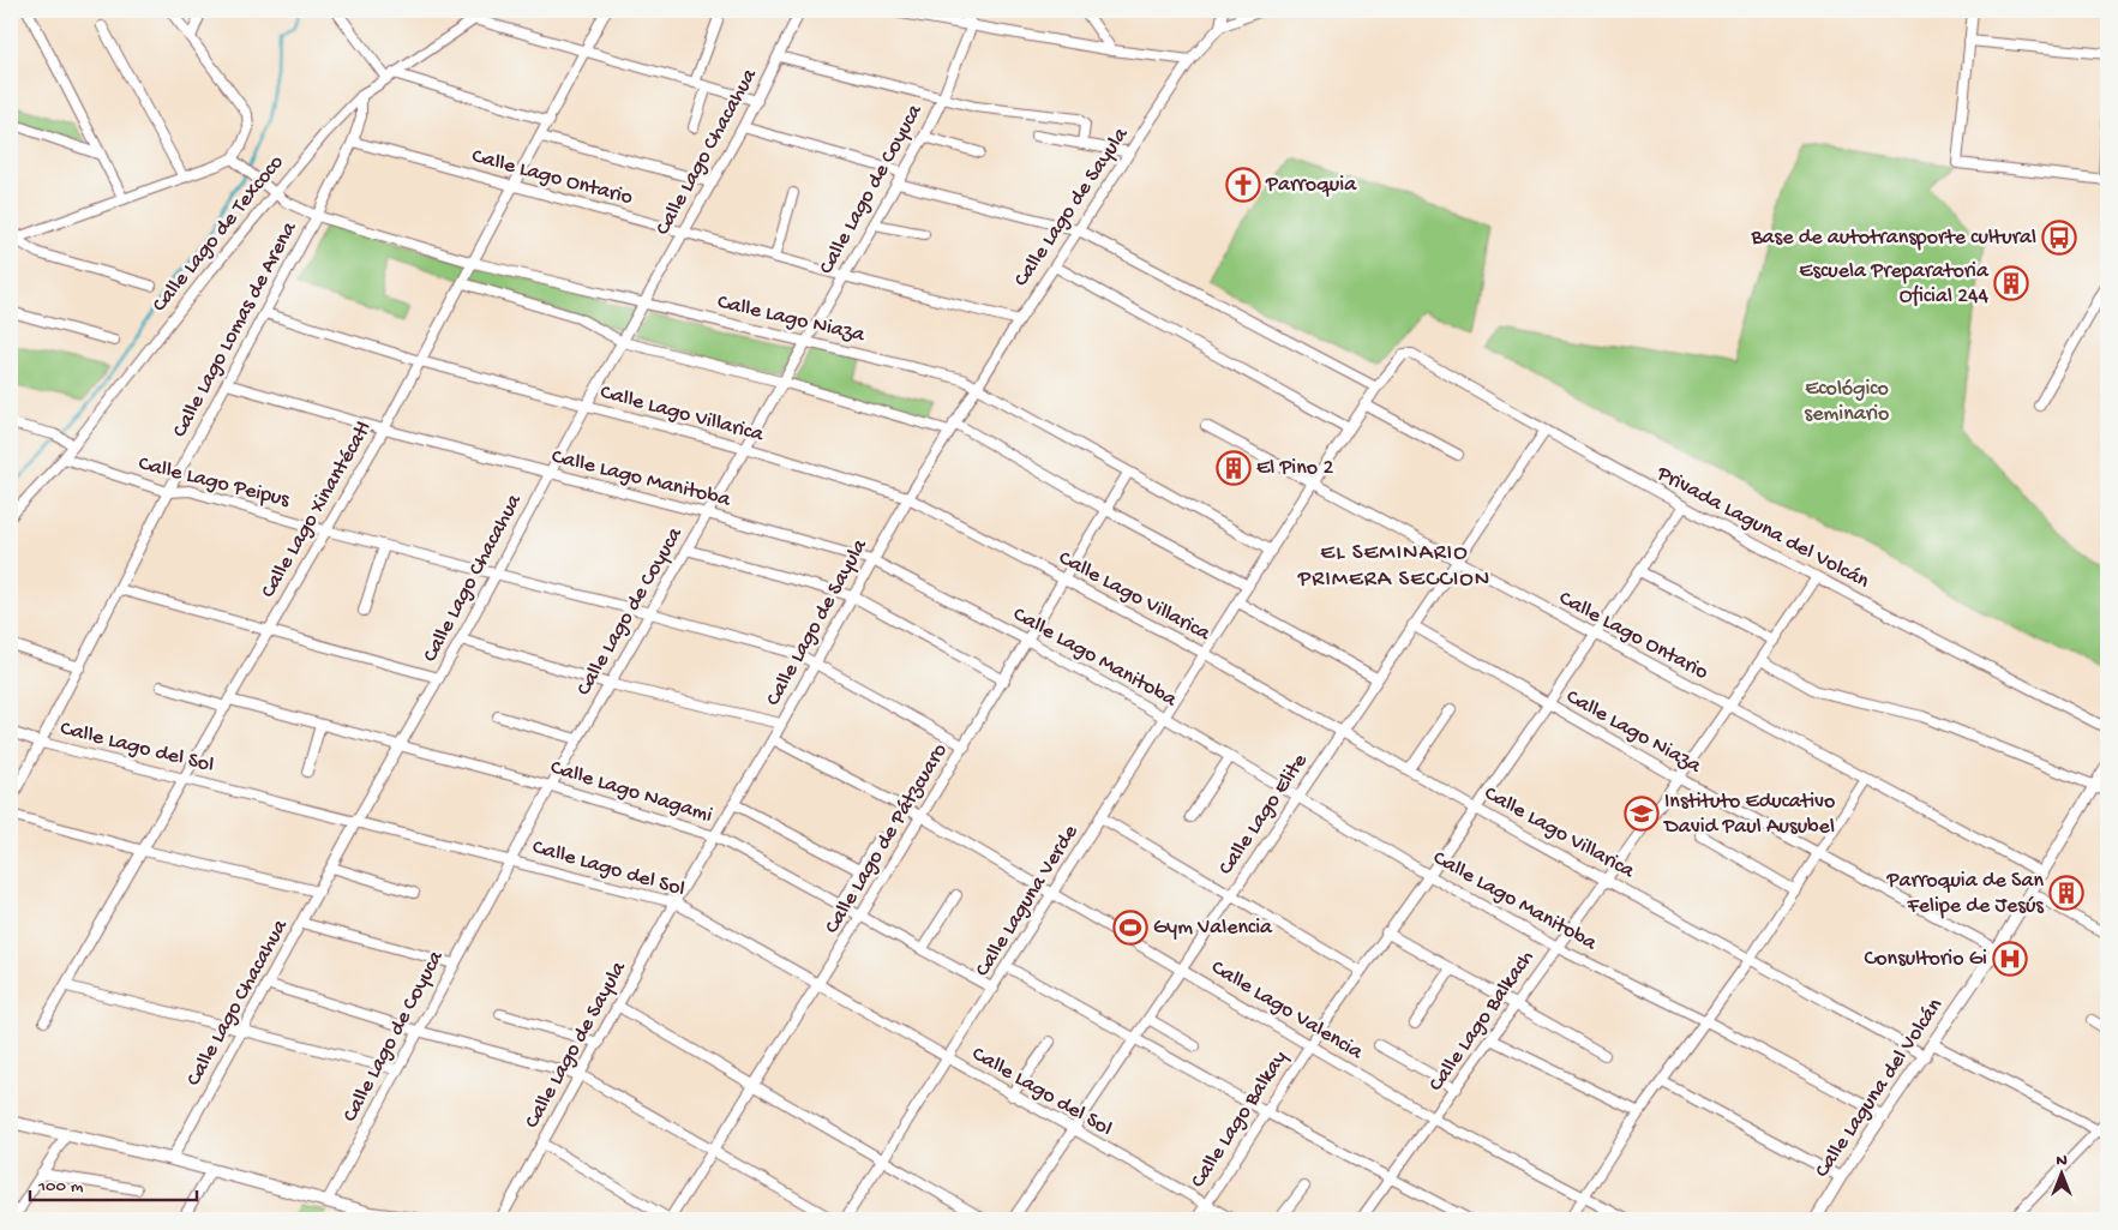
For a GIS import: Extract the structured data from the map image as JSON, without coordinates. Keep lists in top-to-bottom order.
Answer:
{
  "streets": {
    "street": [
      "Calle Lago Chacahua",
      "Calle Lago Ontario",
      "Calle Lago de Coyuca",
      "Calle Lago de Sayula",
      "Calle Lago de Texcoco",
      "Calle Lago Niaza",
      "Calle Lago Lomas de Arena",
      "Calle Lago Villarica",
      "Calle Lago Manitoba",
      "Calle Lago Peipus",
      "Calle Lago Xinantécatl",
      "Privada Laguna del Volcán",
      "Calle Lago del Sol",
      "Calle Lago Nagami",
      "Calle Lago Elite",
      "Calle Lago de Pátzcuaro",
      "Calle Laguna Verde",
      "Calle Lago Valencia",
      "Calle Lago Balkach",
      "Calle Laguna del Volcán",
      "Calle Lago Balkay"
    ]
  },
  "crossings": [
    ["Calle Lago Chacahua", "Calle Lago Ontario"],
    ["Calle Lago Chacahua", "Calle Lago Niaza"],
    ["Calle Lago Chacahua", "Calle Lago Villarica"],
    ["Calle Lago Chacahua", "Calle Lago Manitoba"],
    ["Calle Lago Chacahua", "Calle Lago Peipus"],
    ["Calle Lago Chacahua", "Calle Lago del Sol"],
    ["Calle Lago Chacahua", "Calle Lago Nagami"],
    ["Calle Lago Ontario", "Calle Lago de Coyuca"],
    ["Calle Lago Ontario", "Calle Lago de Sayula"],
    ["Calle Lago Ontario", "Calle Lago Lomas de Arena"],
    ["Calle Lago Ontario", "Calle Lago Xinantécatl"],
    ["Calle Lago Ontario", "Calle Lago Elite"],
    ["Calle Lago Ontario", "Calle Laguna Verde"],
    ["Calle Lago Ontario", "Calle Lago Balkach"],
    ["Calle Lago Ontario", "Calle Laguna del Volcán"],
    ["Calle Lago Ontario", "Calle Lago Balkay"],
    ["Calle Lago de Coyuca", "Calle Lago Niaza"],
    ["Calle Lago de Coyuca", "Calle Lago Villarica"],
    ["Calle Lago de Coyuca", "Calle Lago Manitoba"],
    ["Calle Lago de Coyuca", "Calle Lago Peipus"],
    ["Calle Lago de Coyuca", "Calle Lago del Sol"],
    ["Calle Lago de Coyuca", "Calle Lago Nagami"],
    ["Calle Lago de Sayula", "Calle Lago Niaza"],
    ["Calle Lago de Sayula", "Calle Lago Villarica"],
    ["Calle Lago de Sayula", "Calle Lago Manitoba"],
    ["Calle Lago de Sayula", "Calle Lago Peipus"],
    ["Calle Lago de Sayula", "Calle Lago del Sol"],
    ["Calle Lago de Sayula", "Calle Lago Nagami"],
    ["Calle Lago de Sayula", "Calle Lago Valencia"],
    ["Calle Lago de Texcoco", "Calle Lago Niaza"],
    ["Calle Lago de Texcoco", "Calle Lago Lomas de Arena"],
    ["Calle Lago de Texcoco", "Calle Lago Peipus"],
    ["Calle Lago Niaza", "Calle Lago Lomas de Arena"],
    ["Calle Lago Niaza", "Calle Lago Xinantécatl"],
    ["Calle Lago Niaza", "Calle Lago Elite"],
    ["Calle Lago Niaza", "Calle Lago de Pátzcuaro"],
    ["Calle Lago Niaza", "Calle Laguna Verde"],
    ["Calle Lago Niaza", "Calle Lago Balkach"],
    ["Calle Lago Niaza", "Calle Laguna del Volcán"],
    ["Calle Lago Niaza", "Calle Lago Balkay"],
    ["Calle Lago Lomas de Arena", "Calle Lago Villarica"],
    ["Calle Lago Lomas de Arena", "Calle Lago Manitoba"],
    ["Calle Lago Lomas de Arena", "Calle Lago Peipus"],
    ["Calle Lago Lomas de Arena", "Calle Lago del Sol"],
    ["Calle Lago Villarica", "Calle Lago Xinantécatl"],
    ["Calle Lago Villarica", "Calle Lago Elite"],
    ["Calle Lago Villarica", "Calle Lago de Pátzcuaro"],
    ["Calle Lago Villarica", "Calle Laguna Verde"],
    ["Calle Lago Villarica", "Calle Lago Balkach"],
    ["Calle Lago Villarica", "Calle Laguna del Volcán"],
    ["Calle Lago Villarica", "Calle Lago Balkay"],
    ["Calle Lago Manitoba", "Calle Lago Xinantécatl"],
    ["Calle Lago Manitoba", "Calle Lago Elite"],
    ["Calle Lago Manitoba", "Calle Lago de Pátzcuaro"],
    ["Calle Lago Manitoba", "Calle Laguna Verde"],
    ["Calle Lago Manitoba", "Calle Lago Balkach"],
    ["Calle Lago Manitoba", "Calle Laguna del Volcán"],
    ["Calle Lago Manitoba", "Calle Lago Balkay"],
    ["Calle Lago Peipus", "Calle Lago Xinantécatl"],
    ["Calle Lago Peipus", "Calle Lago de Pátzcuaro"],
    ["Calle Lago Xinantécatl", "Calle Lago del Sol"],
    ["Calle Lago Xinantécatl", "Calle Lago Nagami"],
    ["Privada Laguna del Volcán", "Calle Lago Elite"],
    ["Privada Laguna del Volcán", "Calle Laguna Verde"],
    ["Privada Laguna del Volcán", "Calle Lago Balkach"],
    ["Privada Laguna del Volcán", "Calle Lago Balkay"],
    ["Calle Lago del Sol", "Calle Lago Elite"],
    ["Calle Lago del Sol", "Calle Lago de Pátzcuaro"],
    ["Calle Lago del Sol", "Calle Laguna Verde"],
    ["Calle Lago del Sol", "Calle Lago Balkay"],
    ["Calle Lago Nagami", "Calle Lago de Pátzcuaro"],
    ["Calle Lago Nagami", "Calle Laguna Verde"],
    ["Calle Lago Elite", "Calle Lago Valencia"],
    ["Calle Lago de Pátzcuaro", "Calle Lago Valencia"],
    ["Calle Laguna Verde", "Calle Lago Valencia"],
    ["Calle Lago Valencia", "Calle Lago Balkach"],
    ["Calle Lago Valencia", "Calle Lago Balkay"]
  ],
  "districts": ["EL SEMINARIO PRIMERA SECCION"],
  "parks": ["Ecológico seminario"],
  "places": {
    "church": ["Parroquia"],
    "bus stop": ["Base de autotransporte cultural"],
    "building": ["Escuela Preparatoria Oficial 244", "El Pino 2", "Parroquia de San Felipe de Jesús"],
    "school or university": ["Instituto Educativo David Paul Ausubel"],
    "sports": ["Gym Valencia"],
    "hospital": ["Consultorio Gi"]
  },
  "scale_bar": "100 m",
  "north": "top"
}
